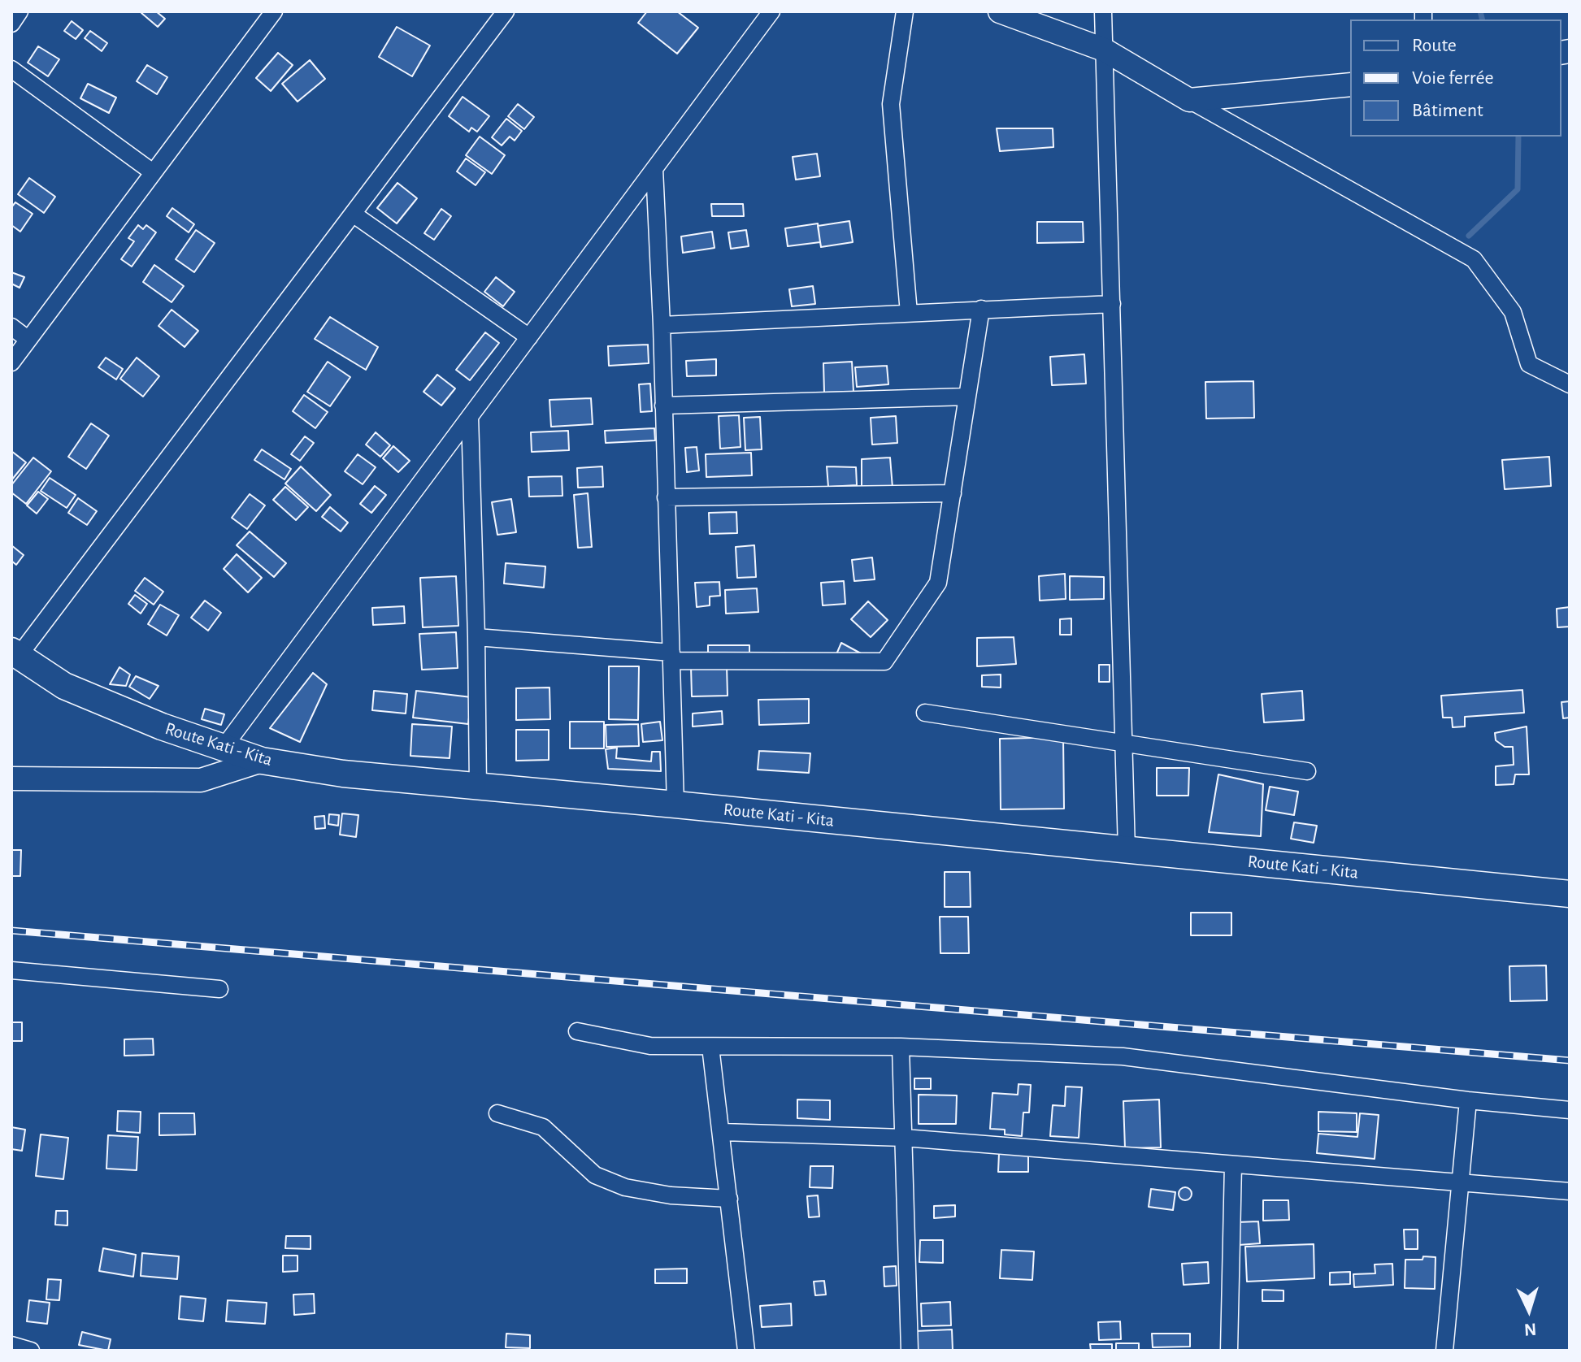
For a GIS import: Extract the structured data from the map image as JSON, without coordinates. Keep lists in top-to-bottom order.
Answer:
{
  "streets": {
    "main road": ["Route Kati - Kita"]
  },
  "legend": ["Route", "Voie ferrée", "Bâtiment"],
  "north": "bottom"
}
